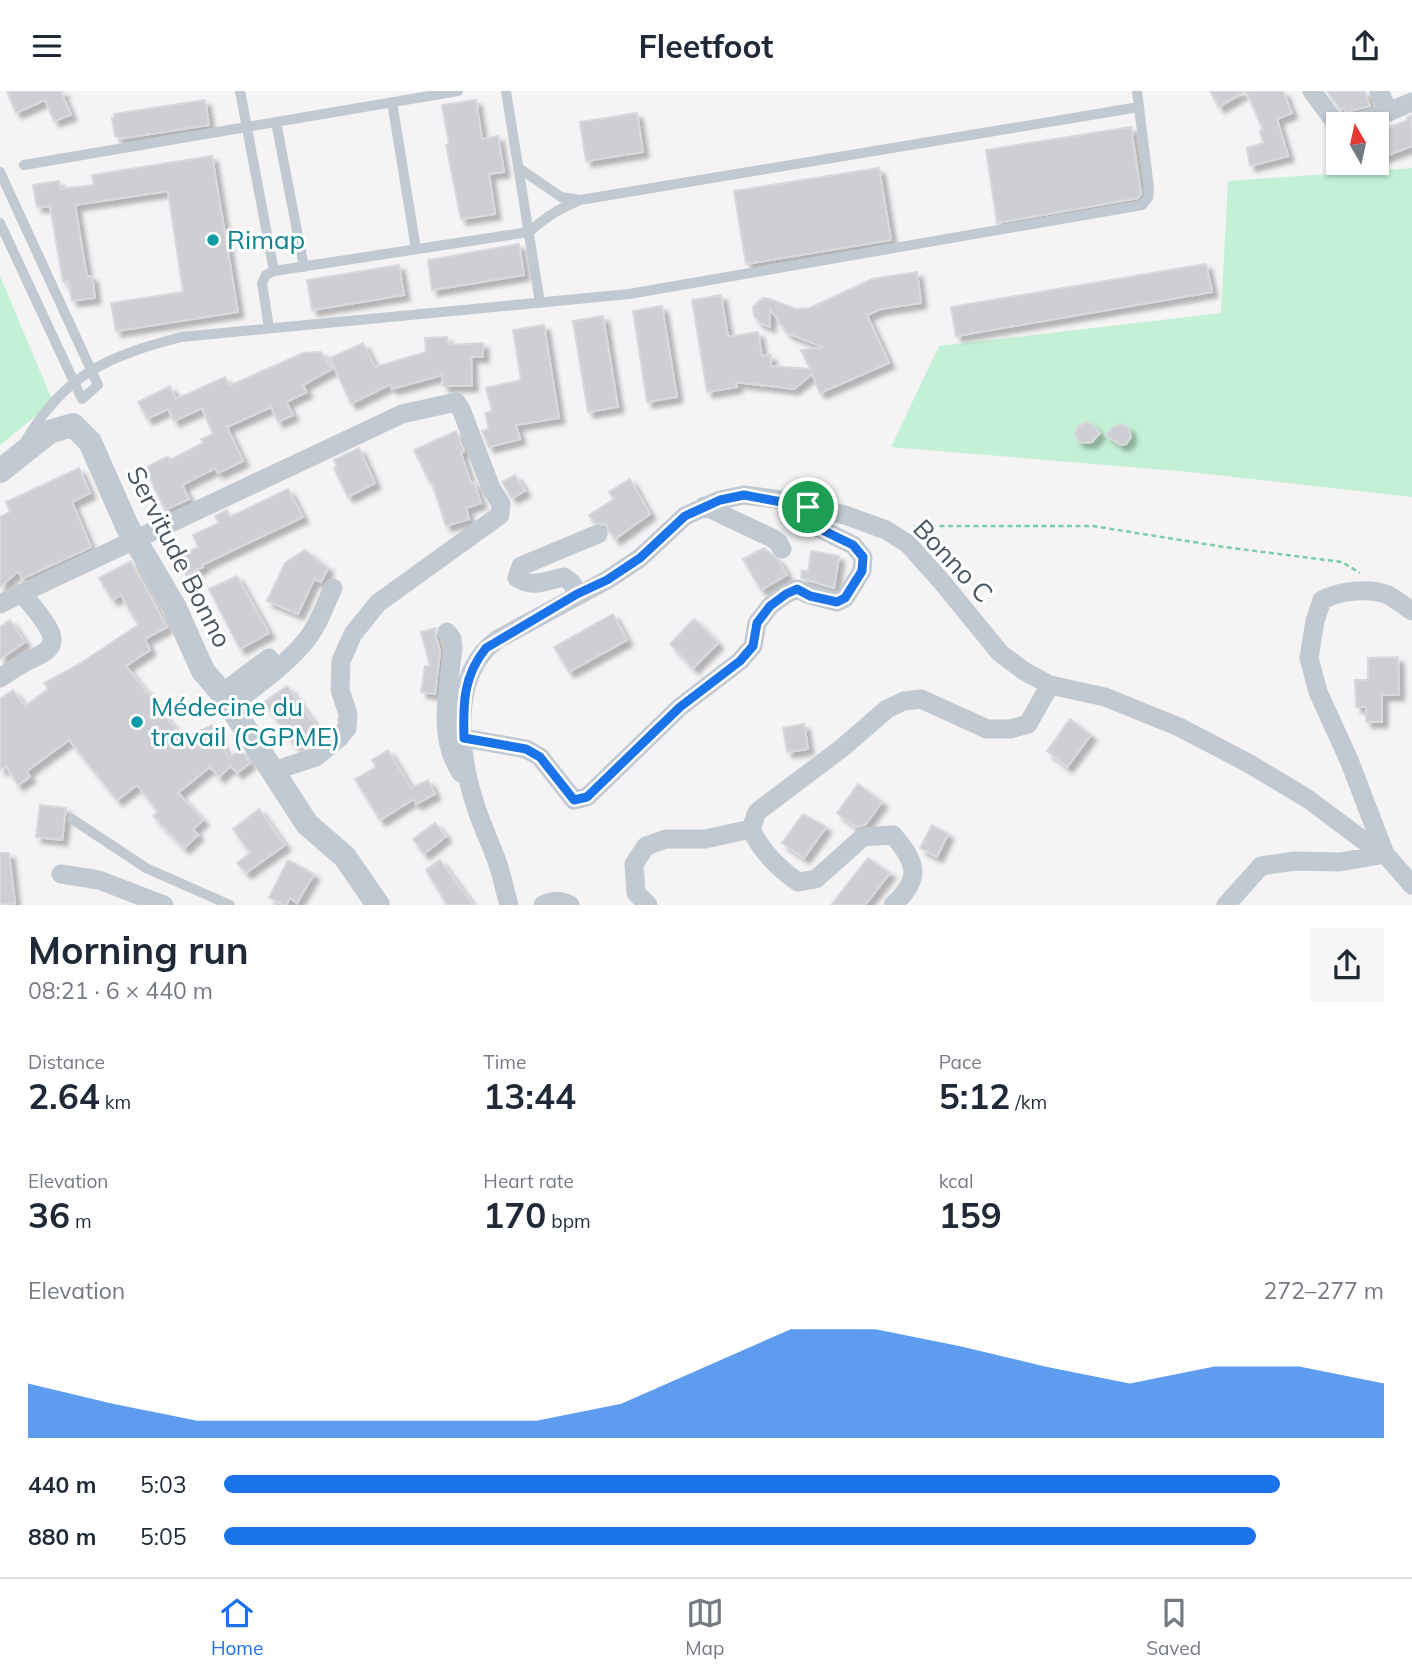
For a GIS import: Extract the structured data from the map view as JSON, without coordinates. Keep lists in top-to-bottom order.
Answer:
{
  "streets": {
    "street": ["Servitude Bonno", "Bonno C"]
  },
  "places": ["Rimap", "Médecine du travail (CGPME)"],
  "north": "top",
  "page": {
    "header": "Fleetfoot",
    "heading": ["Morning run", "08:21 · 6 × 440 m"],
    "stats": [
      ["Distance", "2.64 km"],
      ["Time", "13:44"],
      ["Pace", "5:12 /km"],
      ["Elevation", "36 m"],
      ["Heart rate", "170 bpm"],
      ["kcal", "159"]
    ],
    "chart": ["Elevation", "272–277 m"],
    "list": [
      {
        "name": "440 m",
        "note": "5:03"
      },
      {
        "name": "880 m",
        "note": "5:05"
      }
    ],
    "tabs": ["Home", "Map", "Saved"]
  }
}
